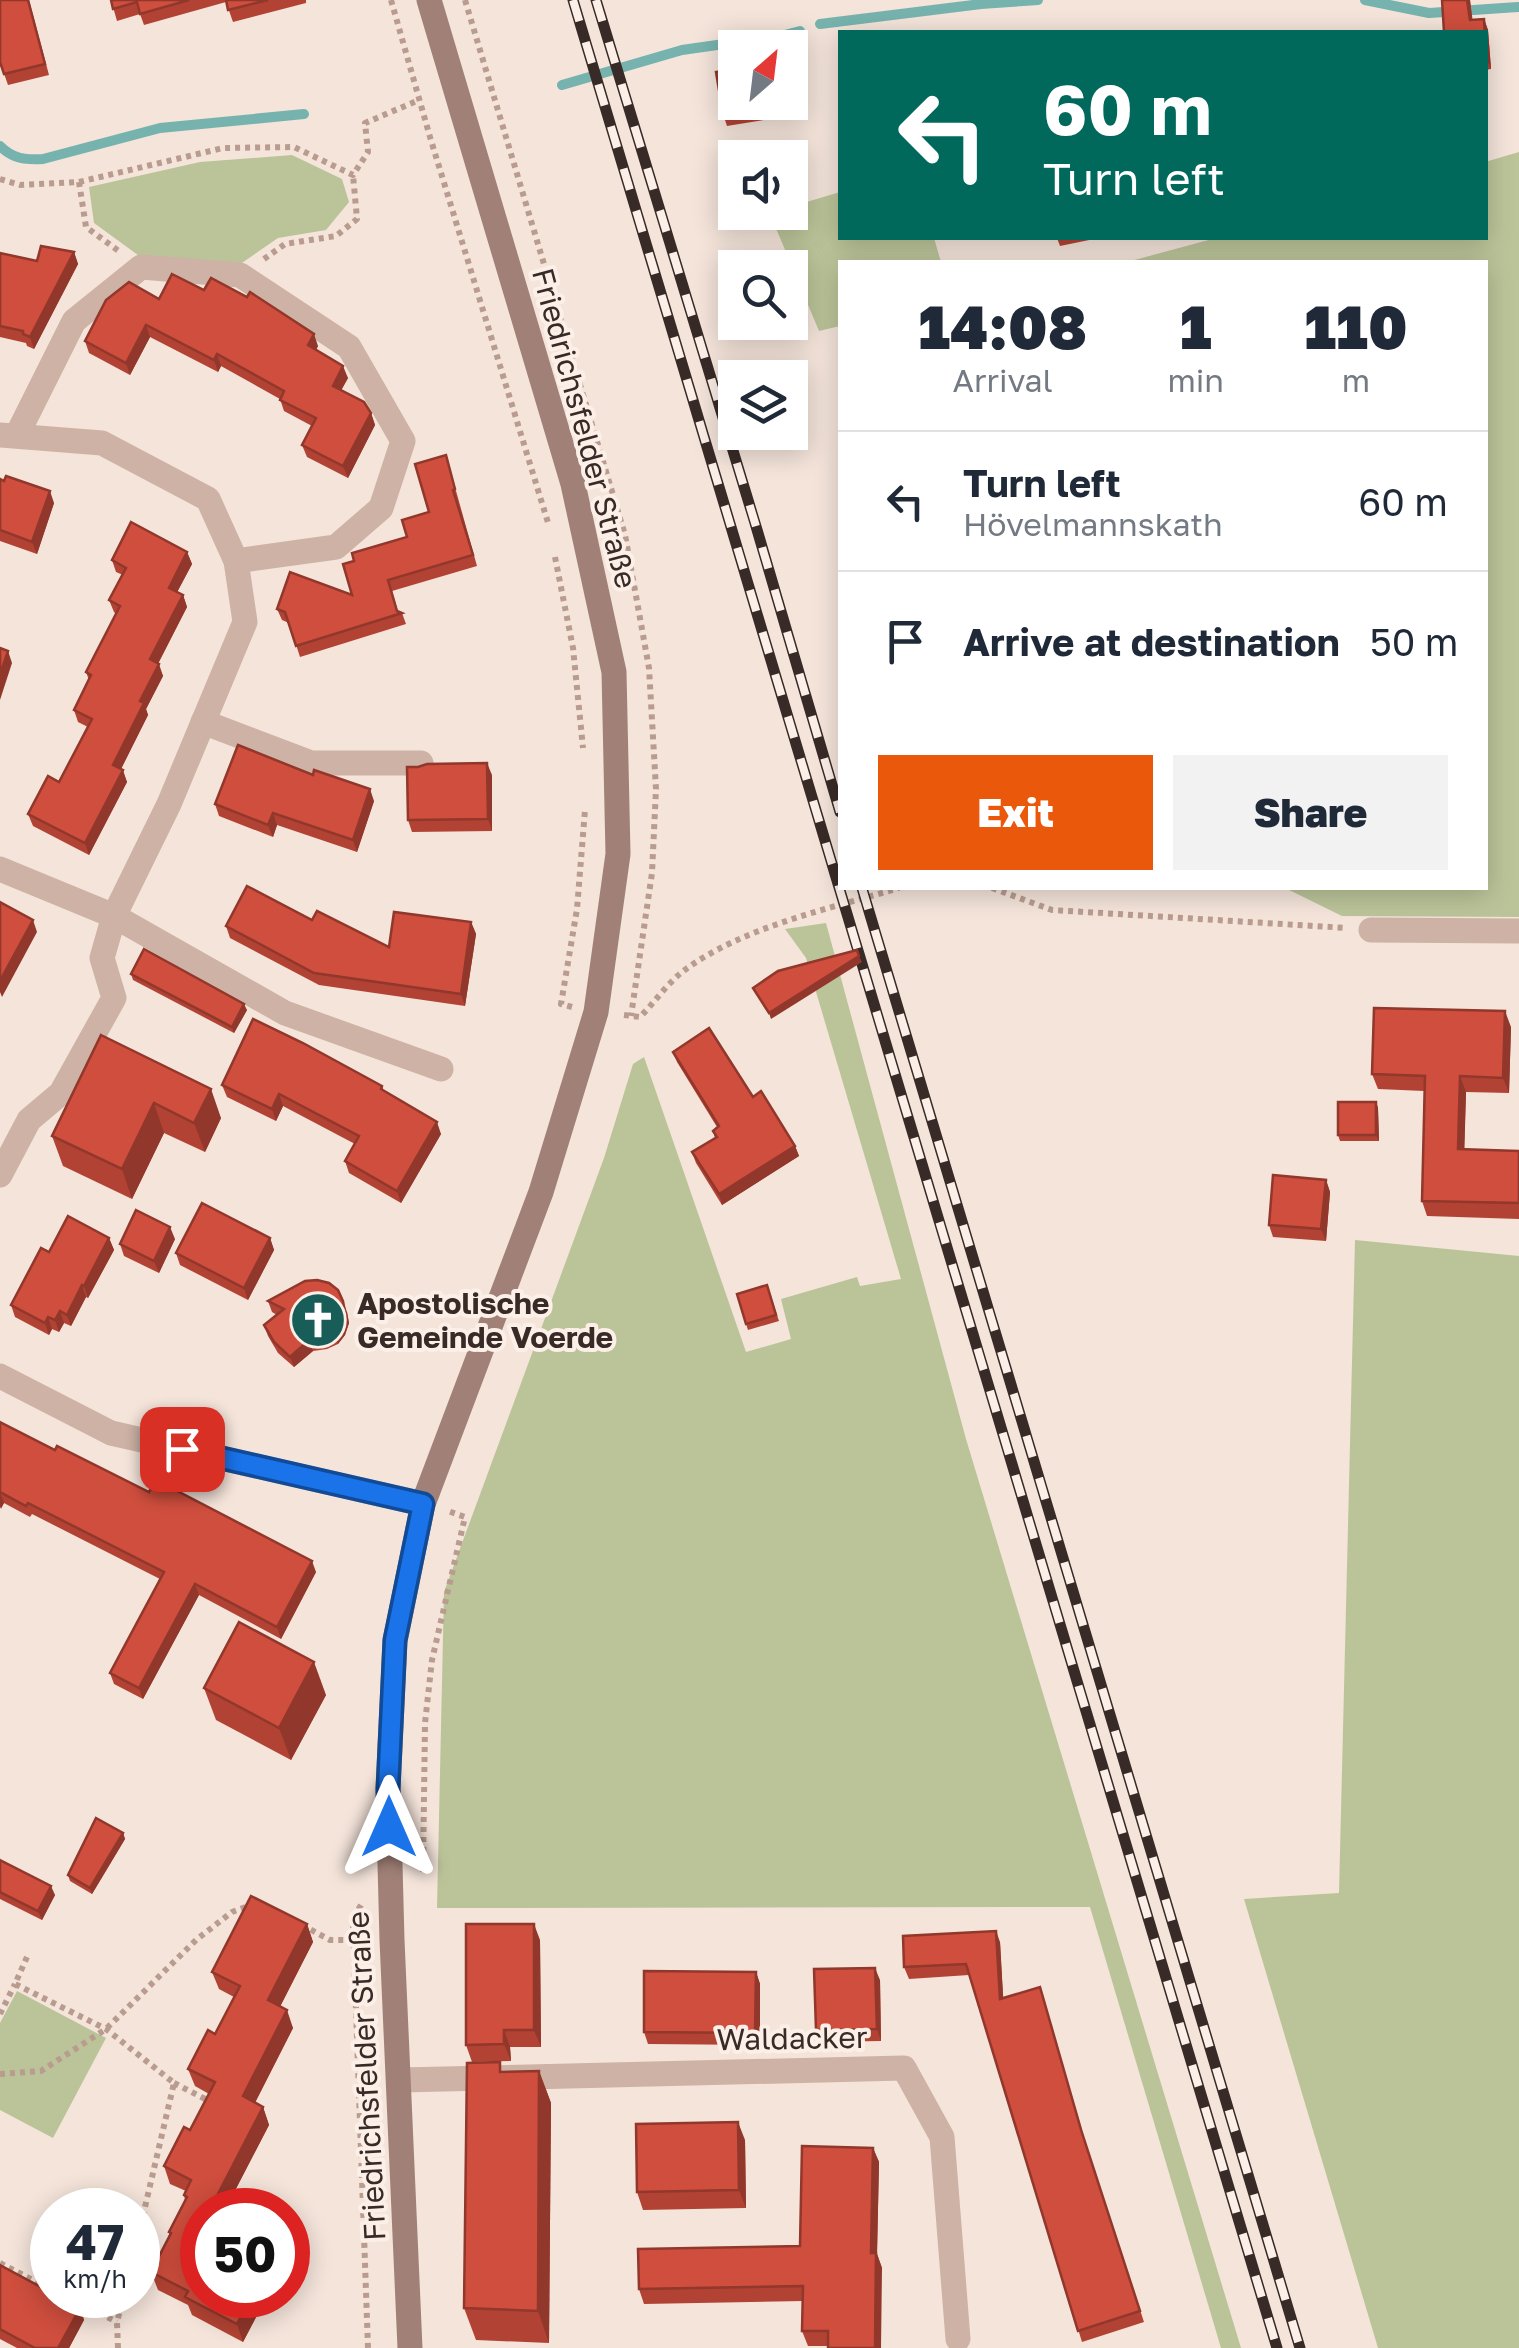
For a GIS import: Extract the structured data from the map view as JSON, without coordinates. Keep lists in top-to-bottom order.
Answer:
{
  "streets": {
    "main road": ["Friedrichsfelder Straße"],
    "street": ["Waldacker"]
  },
  "crossings": [
    ["Friedrichsfelder Straße", "Waldacker"]
  ],
  "places": {
    "church": ["Apostolische Gemeinde Voerde"]
  },
  "north": "top right",
  "page": {
    "turn": ["60 m", "Turn left"],
    "eta": [
      "14:08",
      "Arrival",
      "1",
      "min",
      "110",
      "m"
    ],
    "list": [
      {
        "name": "Turn left",
        "note": "Hövelmannskath",
        "value": "60 m"
      },
      {
        "name": "Arrive at destination",
        "value": "50 m"
      }
    ],
    "buttons": ["Exit", "Share"],
    "speed": "47 km/h",
    "limit": "50"
  }
}
